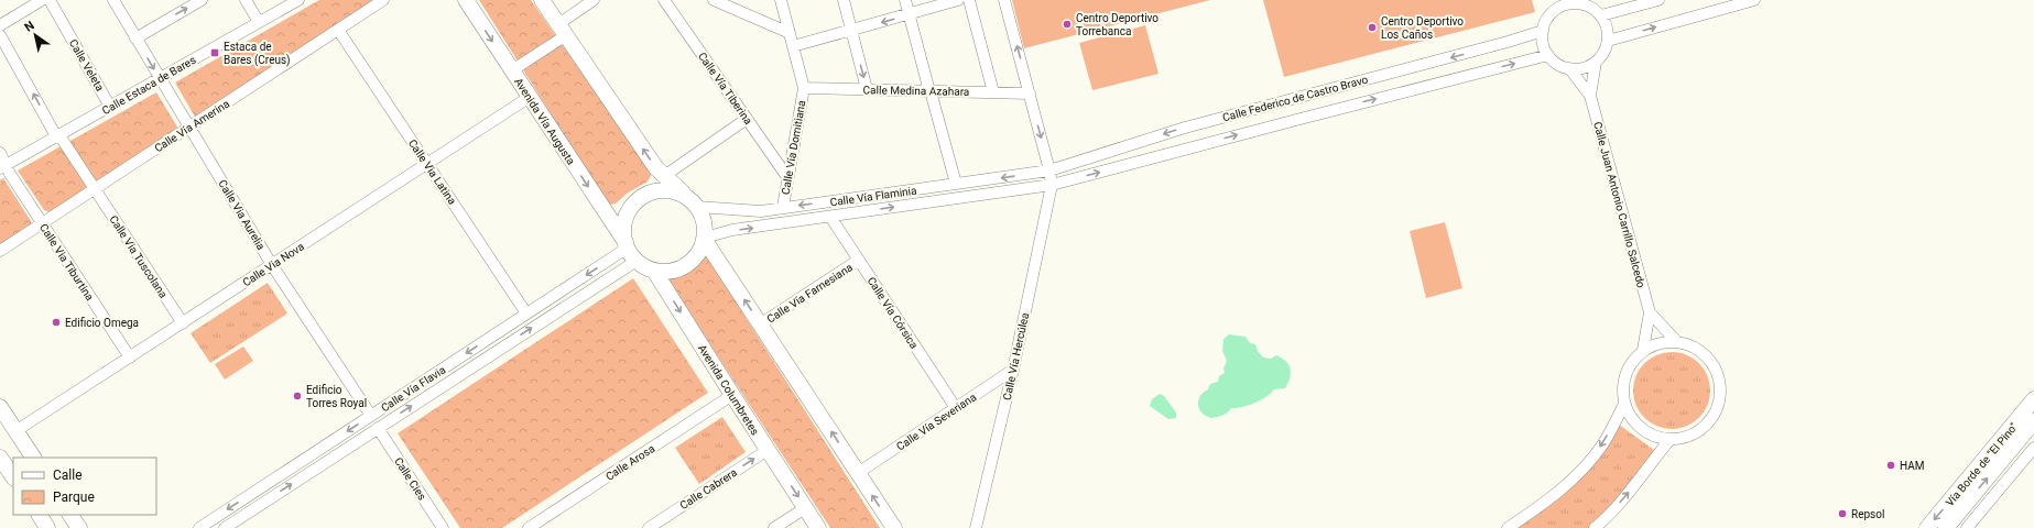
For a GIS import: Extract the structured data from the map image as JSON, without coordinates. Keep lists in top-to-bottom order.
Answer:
{
  "streets": {
    "street": [
      "Calle Veleta",
      "Calle Estaca de Bares",
      "Calle Vía Tiberina",
      "Calle Medina Azahara",
      "Calle Federico de Castro Bravo",
      "Avenida Vía Augusta",
      "Calle Vía Amerina",
      "Calle Vía Domitiana",
      "Calle Via Latina",
      "Calle Vía Flaminia",
      "Calle Juan Antonio Carrillo Salcedo",
      "Calle Via Aurelia",
      "Calle Via Tuscolana",
      "Calle Via Tiburtina",
      "Calle Via Nova",
      "Calle Vía Farnesiana",
      "Calle Vía Córsica",
      "Calle Vía Hercúlea",
      "Calle Vía Flavia",
      "Avenida Columbretes",
      "Calle Vía Severiana",
      "Calle Arosa",
      "Vía Borde de \"El Pino\"",
      "Calle Cies",
      "Calle Cabrera"
    ]
  },
  "crossings": [
    ["Calle Veleta", "Calle Estaca de Bares"],
    ["Calle Estaca de Bares", "Calle Via Aurelia"],
    ["Calle Estaca de Bares", "Calle Via Tuscolana"],
    ["Calle Estaca de Bares", "Calle Via Tiburtina"],
    ["Calle Vía Tiberina", "Calle Vía Domitiana"],
    ["Calle Medina Azahara", "Calle Vía Domitiana"],
    ["Calle Federico de Castro Bravo", "Calle Vía Flaminia"],
    ["Calle Federico de Castro Bravo", "Calle Juan Antonio Carrillo Salcedo"],
    ["Avenida Vía Augusta", "Calle Vía Flaminia"],
    ["Avenida Vía Augusta", "Calle Via Nova"],
    ["Avenida Vía Augusta", "Calle Vía Flavia"],
    ["Avenida Vía Augusta", "Avenida Columbretes"],
    ["Calle Vía Amerina", "Calle Via Latina"],
    ["Calle Vía Amerina", "Calle Via Aurelia"],
    ["Calle Vía Amerina", "Calle Via Tuscolana"],
    ["Calle Vía Amerina", "Calle Via Tiburtina"],
    ["Calle Vía Domitiana", "Calle Vía Flaminia"],
    ["Calle Via Latina", "Calle Via Nova"],
    ["Calle Via Latina", "Calle Vía Flavia"],
    ["Calle Vía Flaminia", "Calle Juan Antonio Carrillo Salcedo"],
    ["Calle Vía Flaminia", "Calle Vía Córsica"],
    ["Calle Vía Flaminia", "Calle Vía Hercúlea"],
    ["Calle Vía Flaminia", "Calle Vía Flavia"],
    ["Calle Vía Flaminia", "Avenida Columbretes"],
    ["Calle Via Aurelia", "Calle Via Nova"],
    ["Calle Via Aurelia", "Calle Vía Flavia"],
    ["Calle Via Tuscolana", "Calle Via Nova"],
    ["Calle Via Tiburtina", "Calle Via Nova"],
    ["Calle Vía Farnesiana", "Calle Vía Córsica"],
    ["Calle Vía Córsica", "Calle Vía Severiana"],
    ["Calle Vía Hercúlea", "Calle Vía Severiana"],
    ["Calle Vía Flavia", "Avenida Columbretes"],
    ["Calle Vía Flavia", "Calle Cies"],
    ["Avenida Columbretes", "Calle Arosa"],
    ["Avenida Columbretes", "Calle Cabrera"]
  ],
  "one_way": ["Calle Federico de Castro Bravo", "Calle Cabrera"],
  "places": {
    "other": [
      "Centro Deportivo Torrebanca",
      "Centro Deportivo Los Caños",
      "Edificio Omega",
      "Edificio Torres Royal",
      "HAM",
      "Repsol"
    ],
    "transit": ["Estaca de Bares (Creus)"]
  },
  "legend": ["Calle", "Parque"],
  "north": "top left"
}
